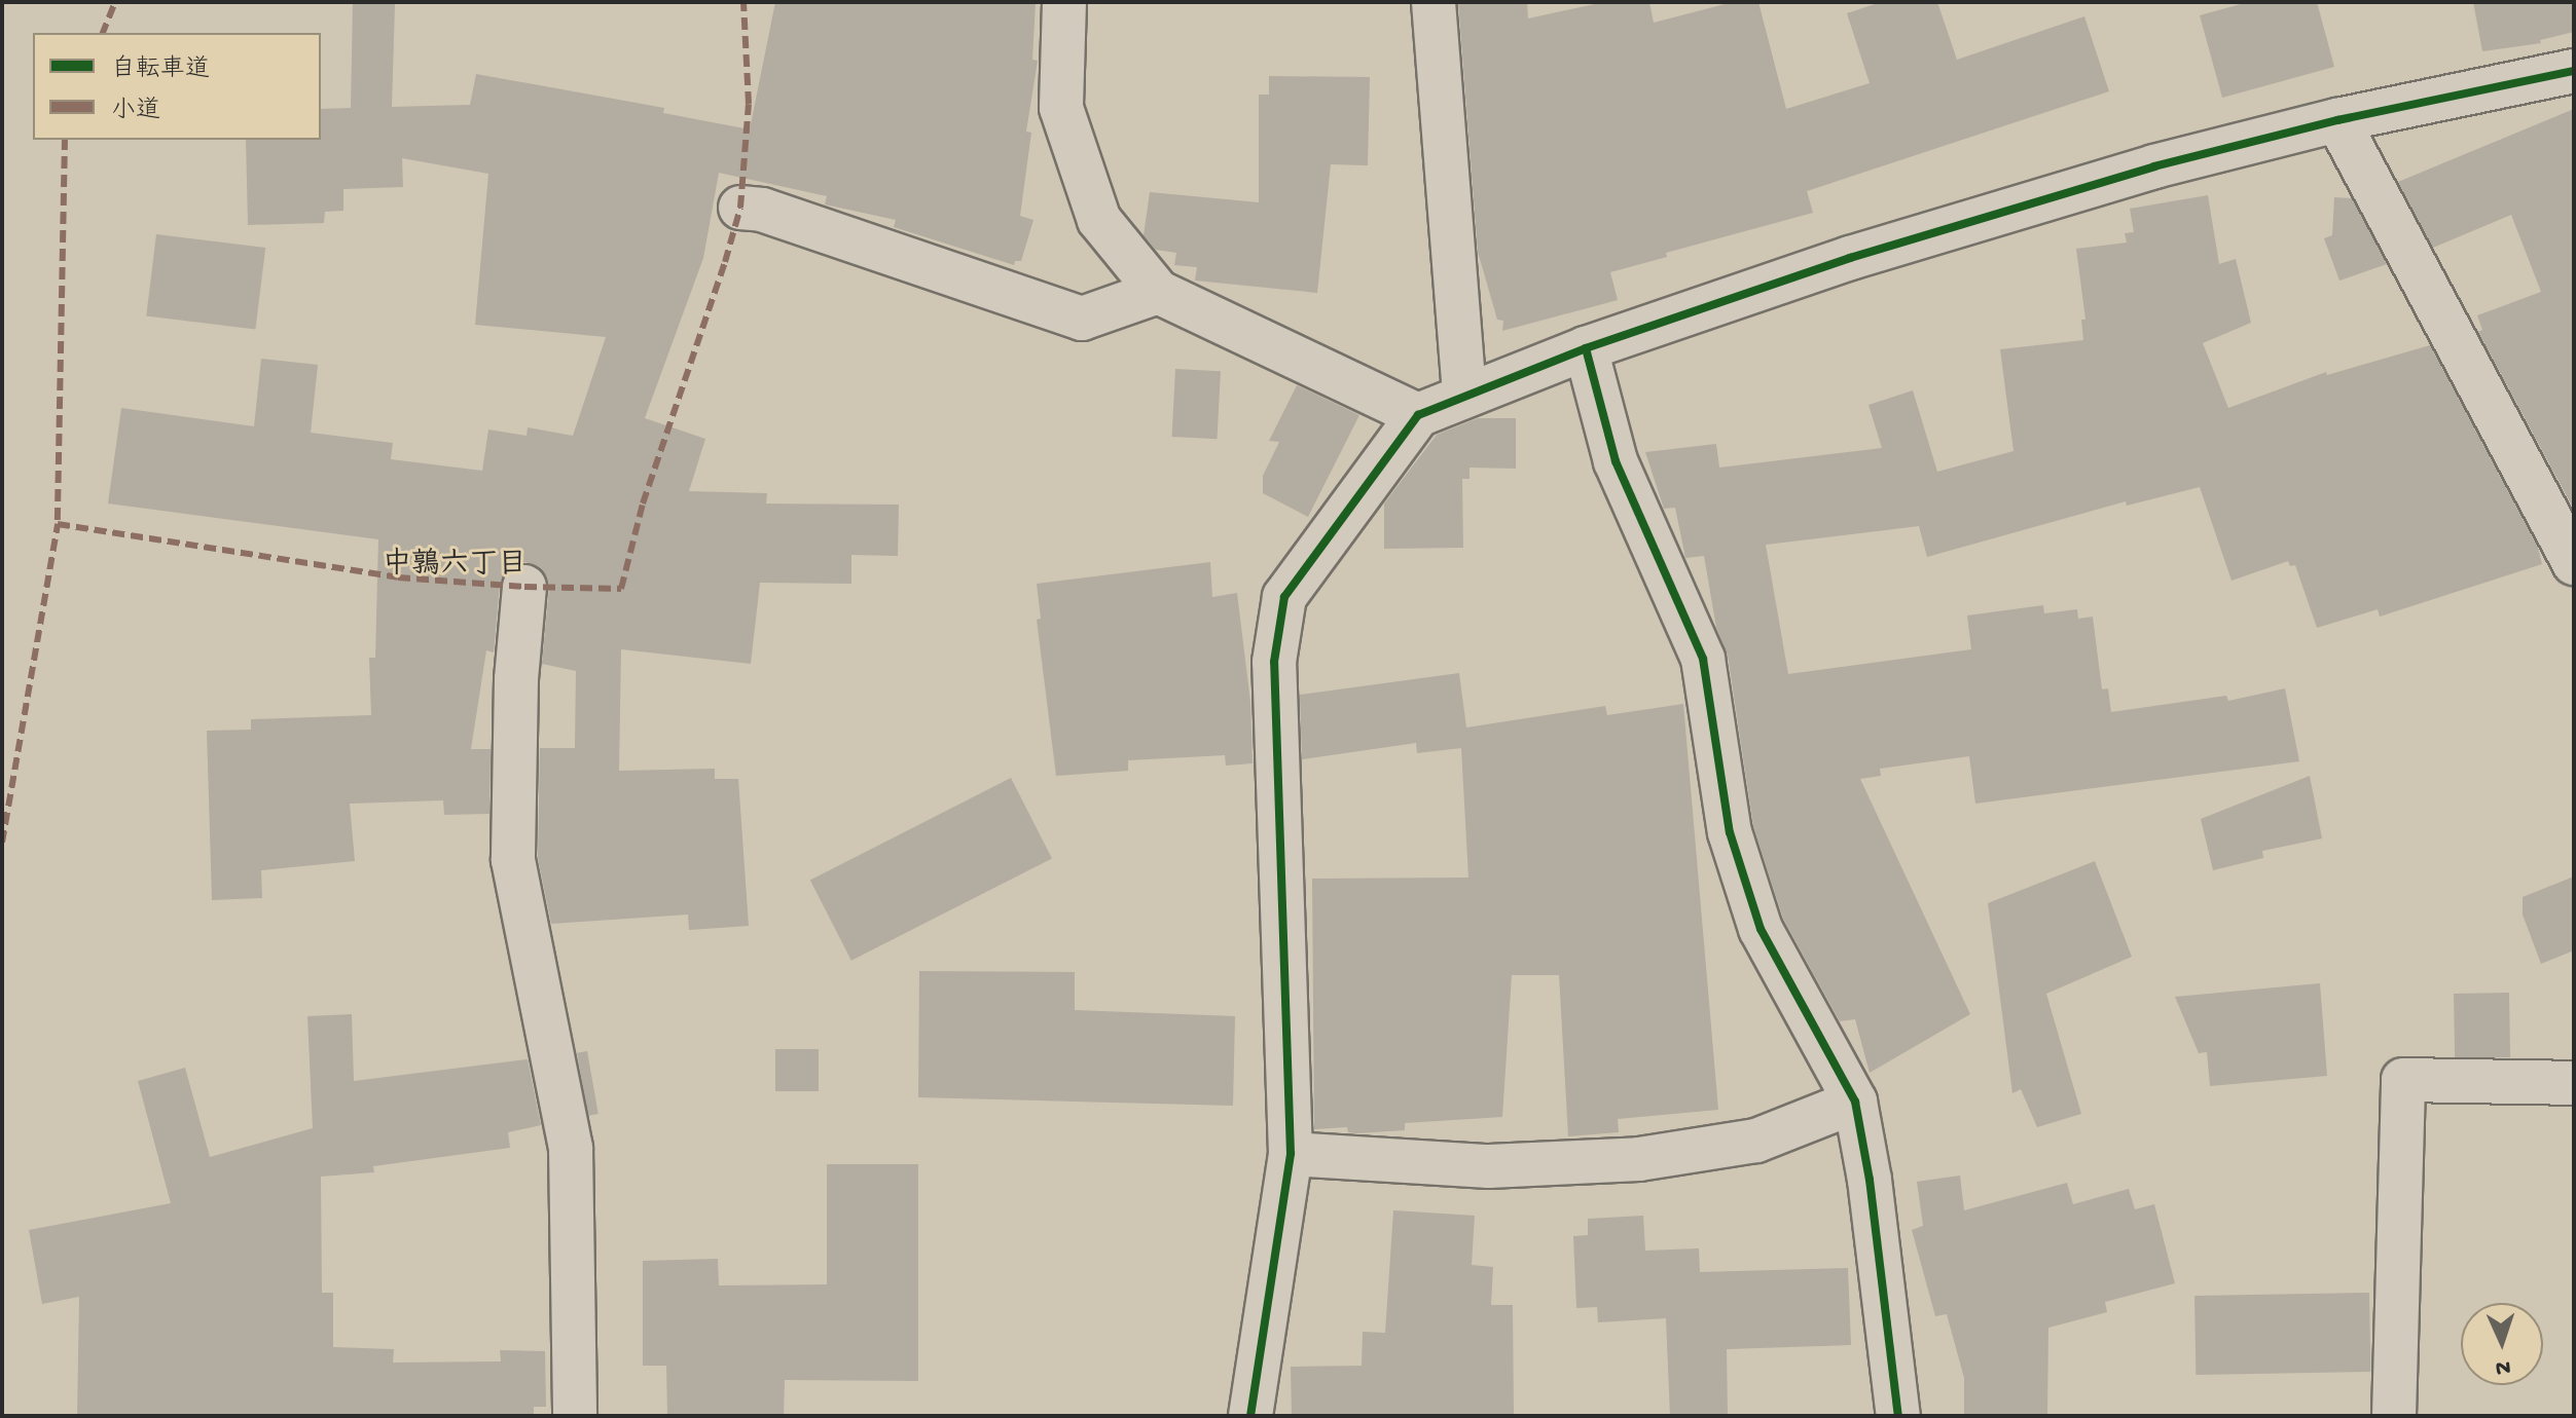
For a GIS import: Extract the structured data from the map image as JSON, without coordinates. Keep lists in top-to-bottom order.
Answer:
{
  "districts": ["中鶉六丁目"],
  "legend": ["自転車道", "小道"],
  "north": "bottom"
}
